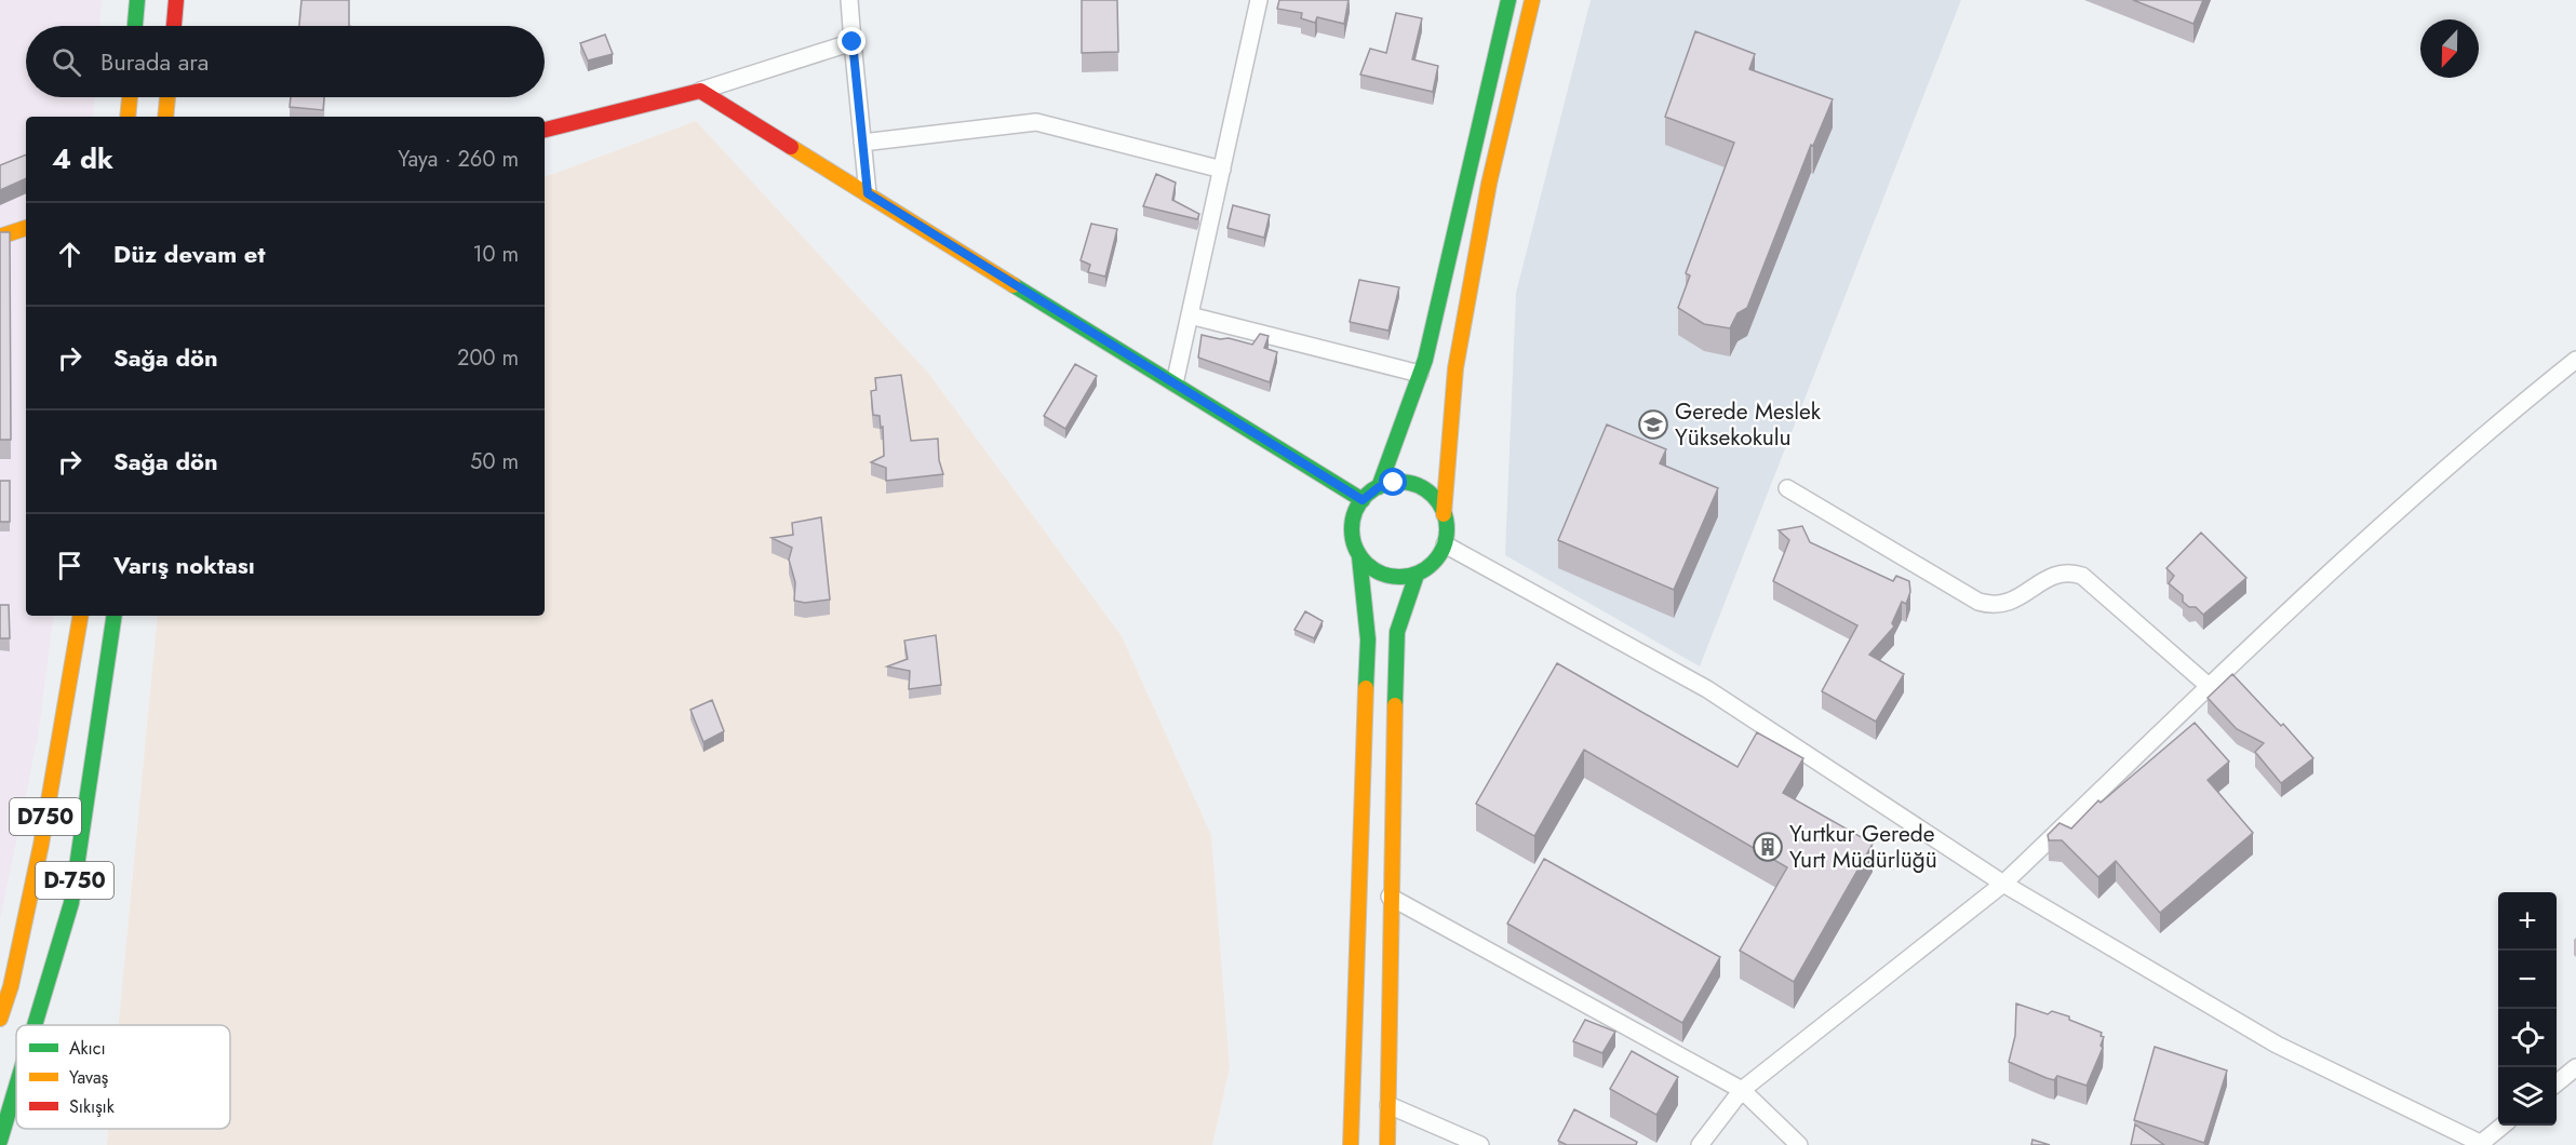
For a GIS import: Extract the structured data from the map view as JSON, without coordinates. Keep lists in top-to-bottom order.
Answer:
{
  "streets": {
    "main road": ["D750", "D-750"]
  },
  "places": {
    "school or university": ["Gerede Meslek Yüksekokulu"],
    "building": ["Yurtkur Gerede Yurt Müdürlüğü"]
  },
  "legend": ["Akıcı", "Yavaş", "Sıkışık"],
  "north": "bottom",
  "page": {
    "search": "Burada ara",
    "heading": ["4 dk", "Yaya · 260 m"],
    "list": [
      ["Düz devam et", "10 m"],
      ["Sağa dön", "200 m"],
      ["Sağa dön", "50 m"],
      "Varış noktası"
    ],
    "map_buttons": ["+", "−"]
  }
}
